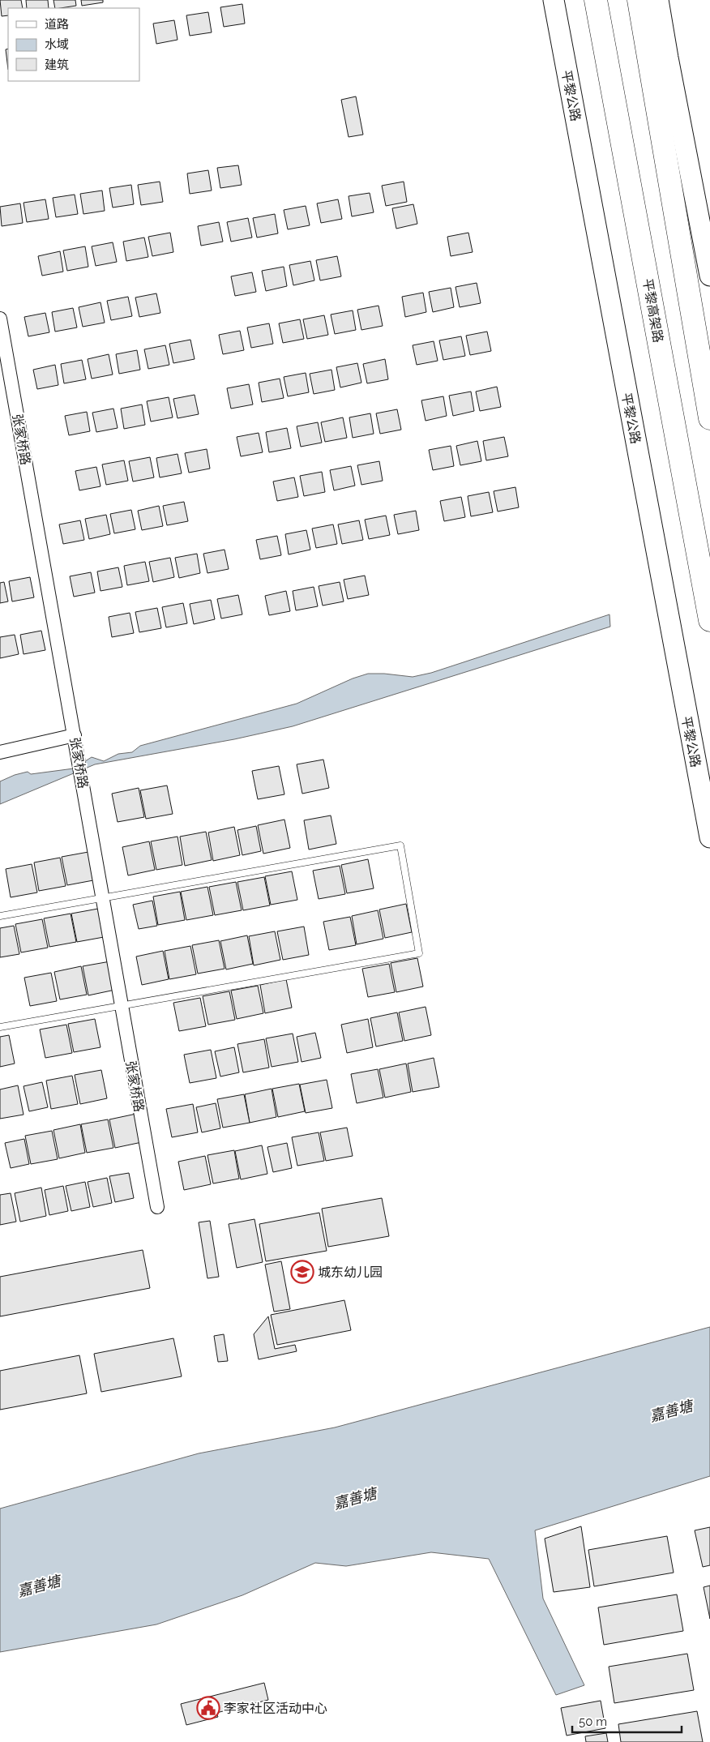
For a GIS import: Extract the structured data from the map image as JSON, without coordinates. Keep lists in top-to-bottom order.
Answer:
{
  "streets": {
    "highway": ["平黎高架路"],
    "main road": ["平黎公路"],
    "street": ["张家桥路"]
  },
  "water": ["嘉善塘"],
  "places": {
    "school or university": ["城东幼儿园"],
    "public building": ["李家社区活动中心"]
  },
  "legend": ["道路", "水域", "建筑"],
  "scale_bar": "50 m"
}
